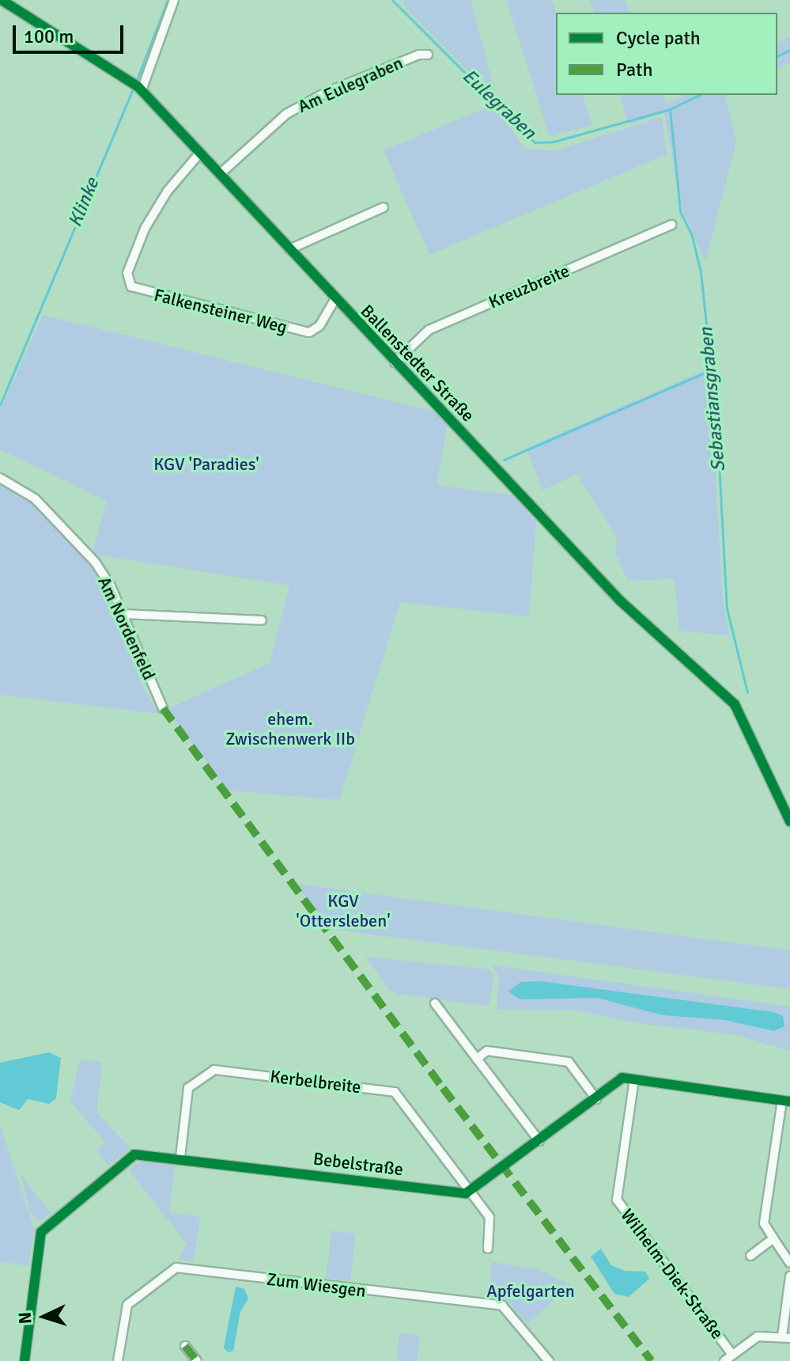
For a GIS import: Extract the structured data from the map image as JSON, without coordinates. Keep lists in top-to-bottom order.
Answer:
{
  "streets": {
    "street": [
      "Am Eulegraben",
      "Kreuzbreite",
      "Falkensteiner Weg",
      "Ballenstedter Straße",
      "Am Nordenfeld",
      "Kerbelbreite",
      "Bebelstraße",
      "Wilhelm-Diek-Straße",
      "Zum Wiesgen"
    ]
  },
  "crossings": [
    ["Am Eulegraben", "Ballenstedter Straße"],
    ["Kreuzbreite", "Ballenstedter Straße"],
    ["Falkensteiner Weg", "Ballenstedter Straße"],
    ["Kerbelbreite", "Bebelstraße"]
  ],
  "water": ["Eulegraben", "Klinke", "Sebastiansgraben"],
  "parks": [
    "KGV 'Paradies'",
    "ehem. Zwischenwerk IIb",
    "KGV 'Ottersleben'",
    "Apfelgarten"
  ],
  "legend": ["Cycle path", "Path"],
  "scale_bar": "100 m",
  "north": "left"
}
